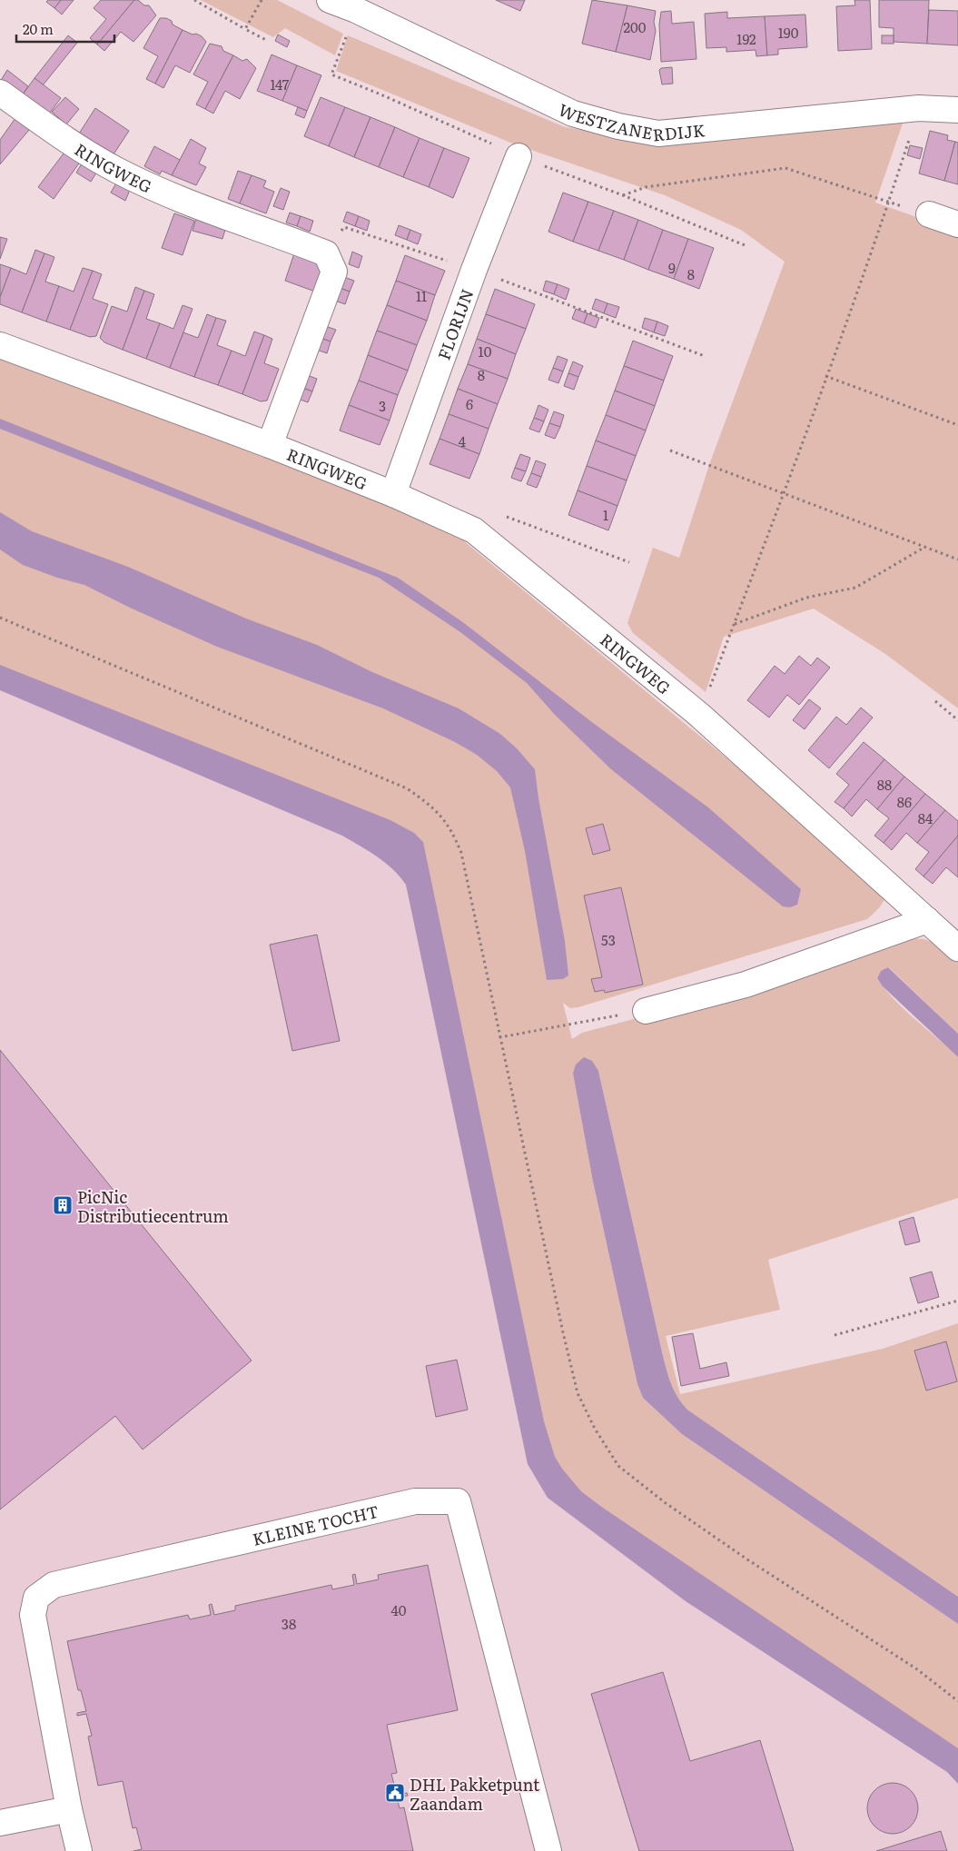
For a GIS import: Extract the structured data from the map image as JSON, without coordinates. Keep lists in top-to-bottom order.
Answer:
{
  "streets": {
    "street": [
      "WESTZANERDIJK",
      "RINGWEG",
      "FLORIJN",
      "KLEINE TOCHT"
    ]
  },
  "crossings": [
    ["RINGWEG", "FLORIJN"]
  ],
  "places": {
    "building": ["PicNic Distributiecentrum"],
    "public building": ["DHL Pakketpunt Zaandam"]
  },
  "house_numbers": [
    "200",
    "190",
    "192",
    "147",
    "9",
    "8",
    "11",
    "10",
    "8",
    "6",
    "3",
    "4",
    "1",
    "88",
    "86",
    "84",
    "53",
    "40",
    "38"
  ],
  "scale_bar": "20 m"
}
